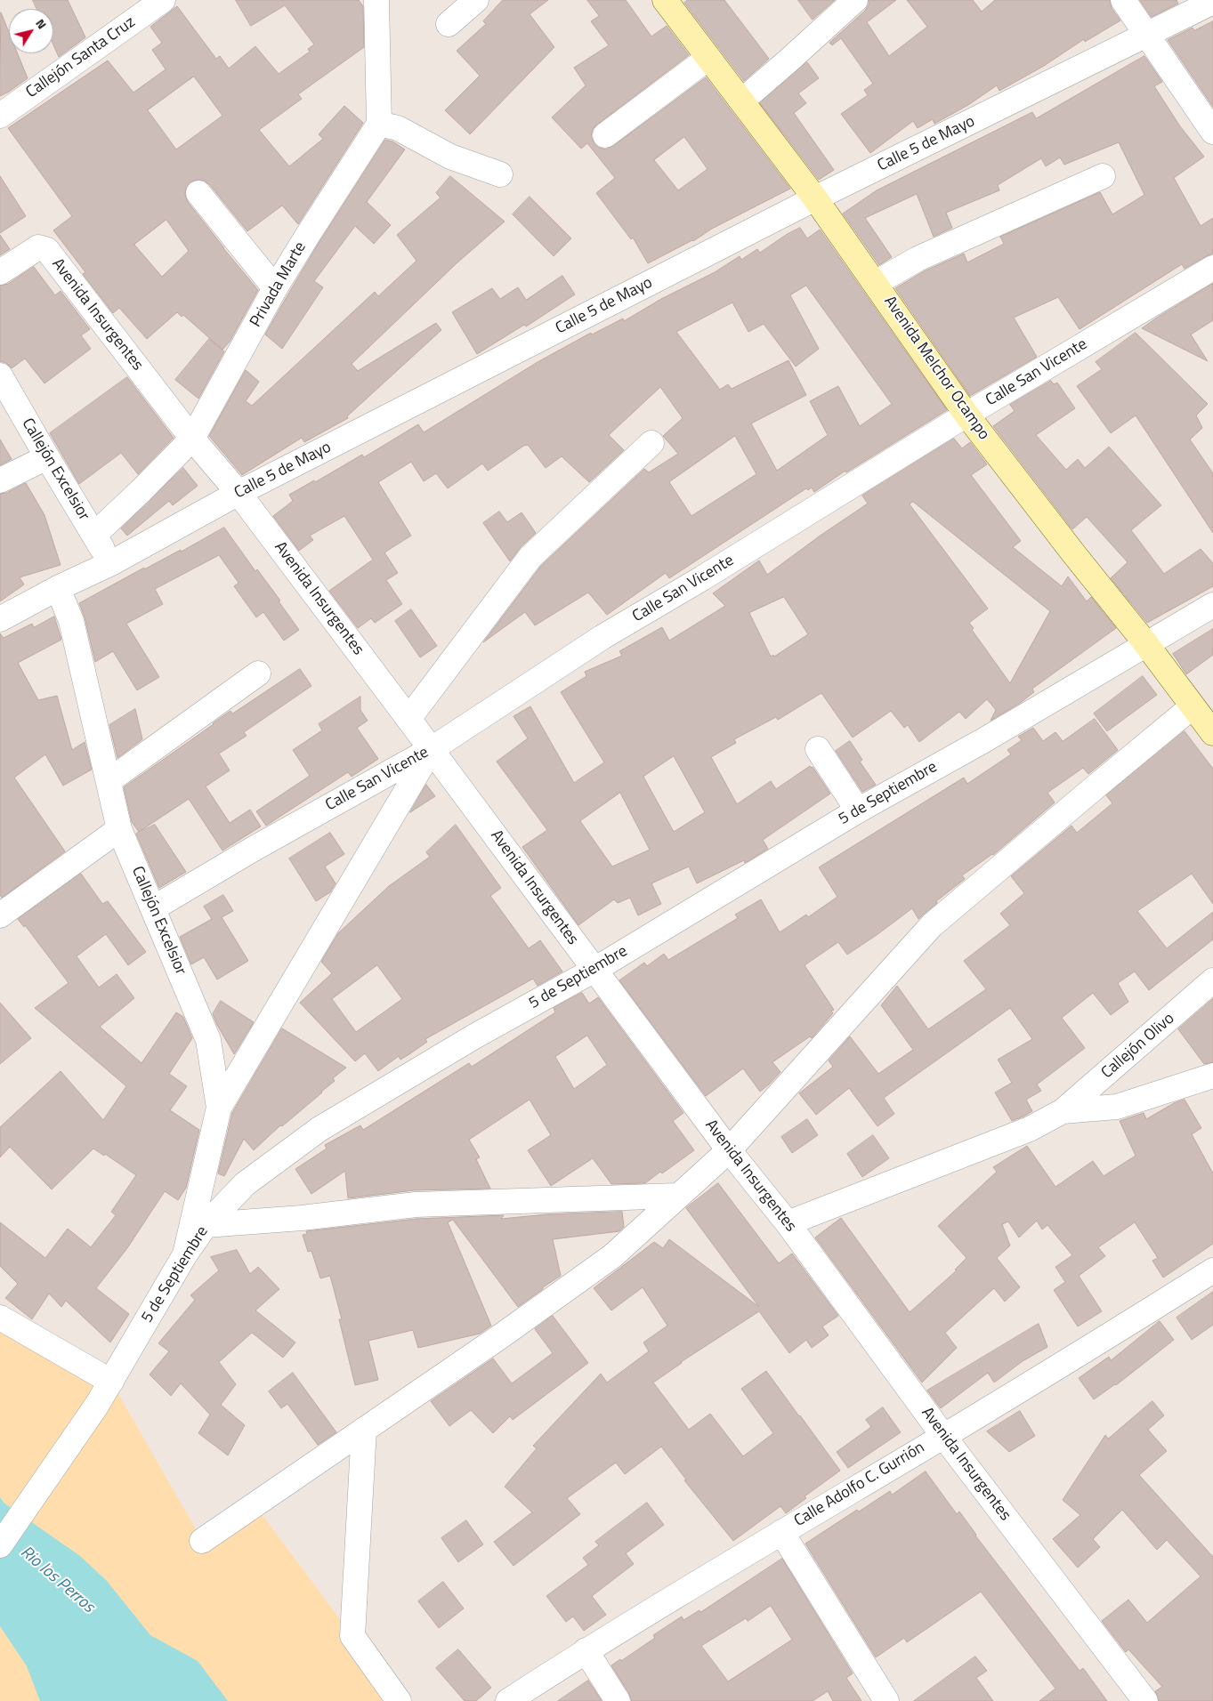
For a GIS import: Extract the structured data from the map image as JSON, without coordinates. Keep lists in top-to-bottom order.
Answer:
{
  "streets": {
    "main road": ["Avenida Melchor Ocampo"],
    "street": [
      "Callejón Santa Cruz",
      "Calle 5 de Mayo",
      "Privada Marte",
      "Avenida Insurgentes",
      "Calle San Vicente",
      "Callejón Excelsior",
      "5 de Septiembre",
      "Callejón Olivo",
      "Calle Adolfo C. Gurrión"
    ]
  },
  "crossings": [
    ["Calle 5 de Mayo", "Avenida Insurgentes"],
    ["Calle 5 de Mayo", "Avenida Melchor Ocampo"],
    ["Calle 5 de Mayo", "Callejón Excelsior"],
    ["Privada Marte", "Avenida Insurgentes"],
    ["Privada Marte", "Callejón Excelsior"],
    ["Avenida Insurgentes", "Calle San Vicente"],
    ["Avenida Insurgentes", "5 de Septiembre"],
    ["Avenida Insurgentes", "Calle Adolfo C. Gurrión"],
    ["Avenida Melchor Ocampo", "Calle San Vicente"],
    ["Avenida Melchor Ocampo", "5 de Septiembre"],
    ["Calle San Vicente", "Callejón Excelsior"],
    ["Callejón Excelsior", "5 de Septiembre"]
  ],
  "water": ["Rio los Perros"],
  "north": "top right"
}
